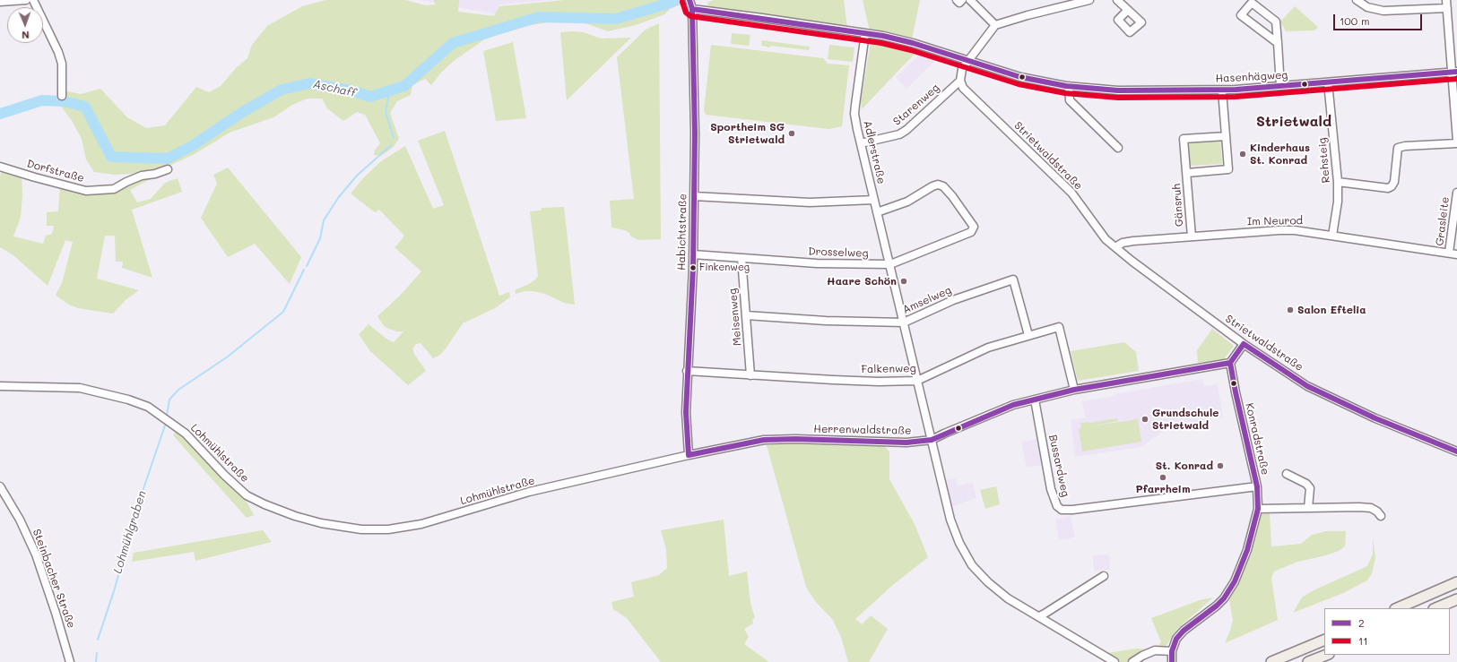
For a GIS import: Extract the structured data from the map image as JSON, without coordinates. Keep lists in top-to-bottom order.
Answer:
{
  "streets": {
    "street": [
      "Hasenhägweg",
      "Starenweg",
      "Adlerstraße",
      "Strietwaldstraße",
      "Rehsteig",
      "Dorfstraße",
      "Gänsruh",
      "Im Neurod",
      "Grasleite",
      "Habichtstraße",
      "Drosselweg",
      "Amselweg",
      "Meisenweg",
      "Falkenweg",
      "Herrenwaldstraße",
      "Konradstraße",
      "Lohmühlstraße",
      "Bussardweg",
      "Steinbacher Straße"
    ]
  },
  "crossings": [
    ["Hasenhägweg", "Rehsteig"],
    ["Hasenhägweg", "Gänsruh"],
    ["Starenweg", "Adlerstraße"],
    ["Starenweg", "Strietwaldstraße"],
    ["Adlerstraße", "Drosselweg"],
    ["Adlerstraße", "Amselweg"],
    ["Adlerstraße", "Falkenweg"],
    ["Adlerstraße", "Herrenwaldstraße"],
    ["Strietwaldstraße", "Im Neurod"],
    ["Rehsteig", "Im Neurod"],
    ["Gänsruh", "Im Neurod"],
    ["Im Neurod", "Grasleite"],
    ["Habichtstraße", "Drosselweg"],
    ["Habichtstraße", "Falkenweg"],
    ["Habichtstraße", "Herrenwaldstraße"],
    ["Drosselweg", "Meisenweg"],
    ["Amselweg", "Meisenweg"],
    ["Amselweg", "Falkenweg"],
    ["Meisenweg", "Falkenweg"],
    ["Falkenweg", "Herrenwaldstraße"],
    ["Herrenwaldstraße", "Konradstraße"],
    ["Herrenwaldstraße", "Lohmühlstraße"],
    ["Herrenwaldstraße", "Bussardweg"],
    ["Konradstraße", "Bussardweg"]
  ],
  "districts": ["Strietwald"],
  "water": ["Aschaff", "Lohmühlgraben"],
  "places": [
    "Sportheim SG Strietwald",
    "Kinderhaus St. Konrad",
    "Finkenweg",
    "Haare Schön",
    "Salon Eftelia",
    "Grundschule Strietwald",
    "St. Konrad",
    "Pfarrheim"
  ],
  "lines": ["transit line 2", "transit line 11"],
  "legend": ["2", "11"],
  "scale_bar": "100 m",
  "north": "bottom"
}
